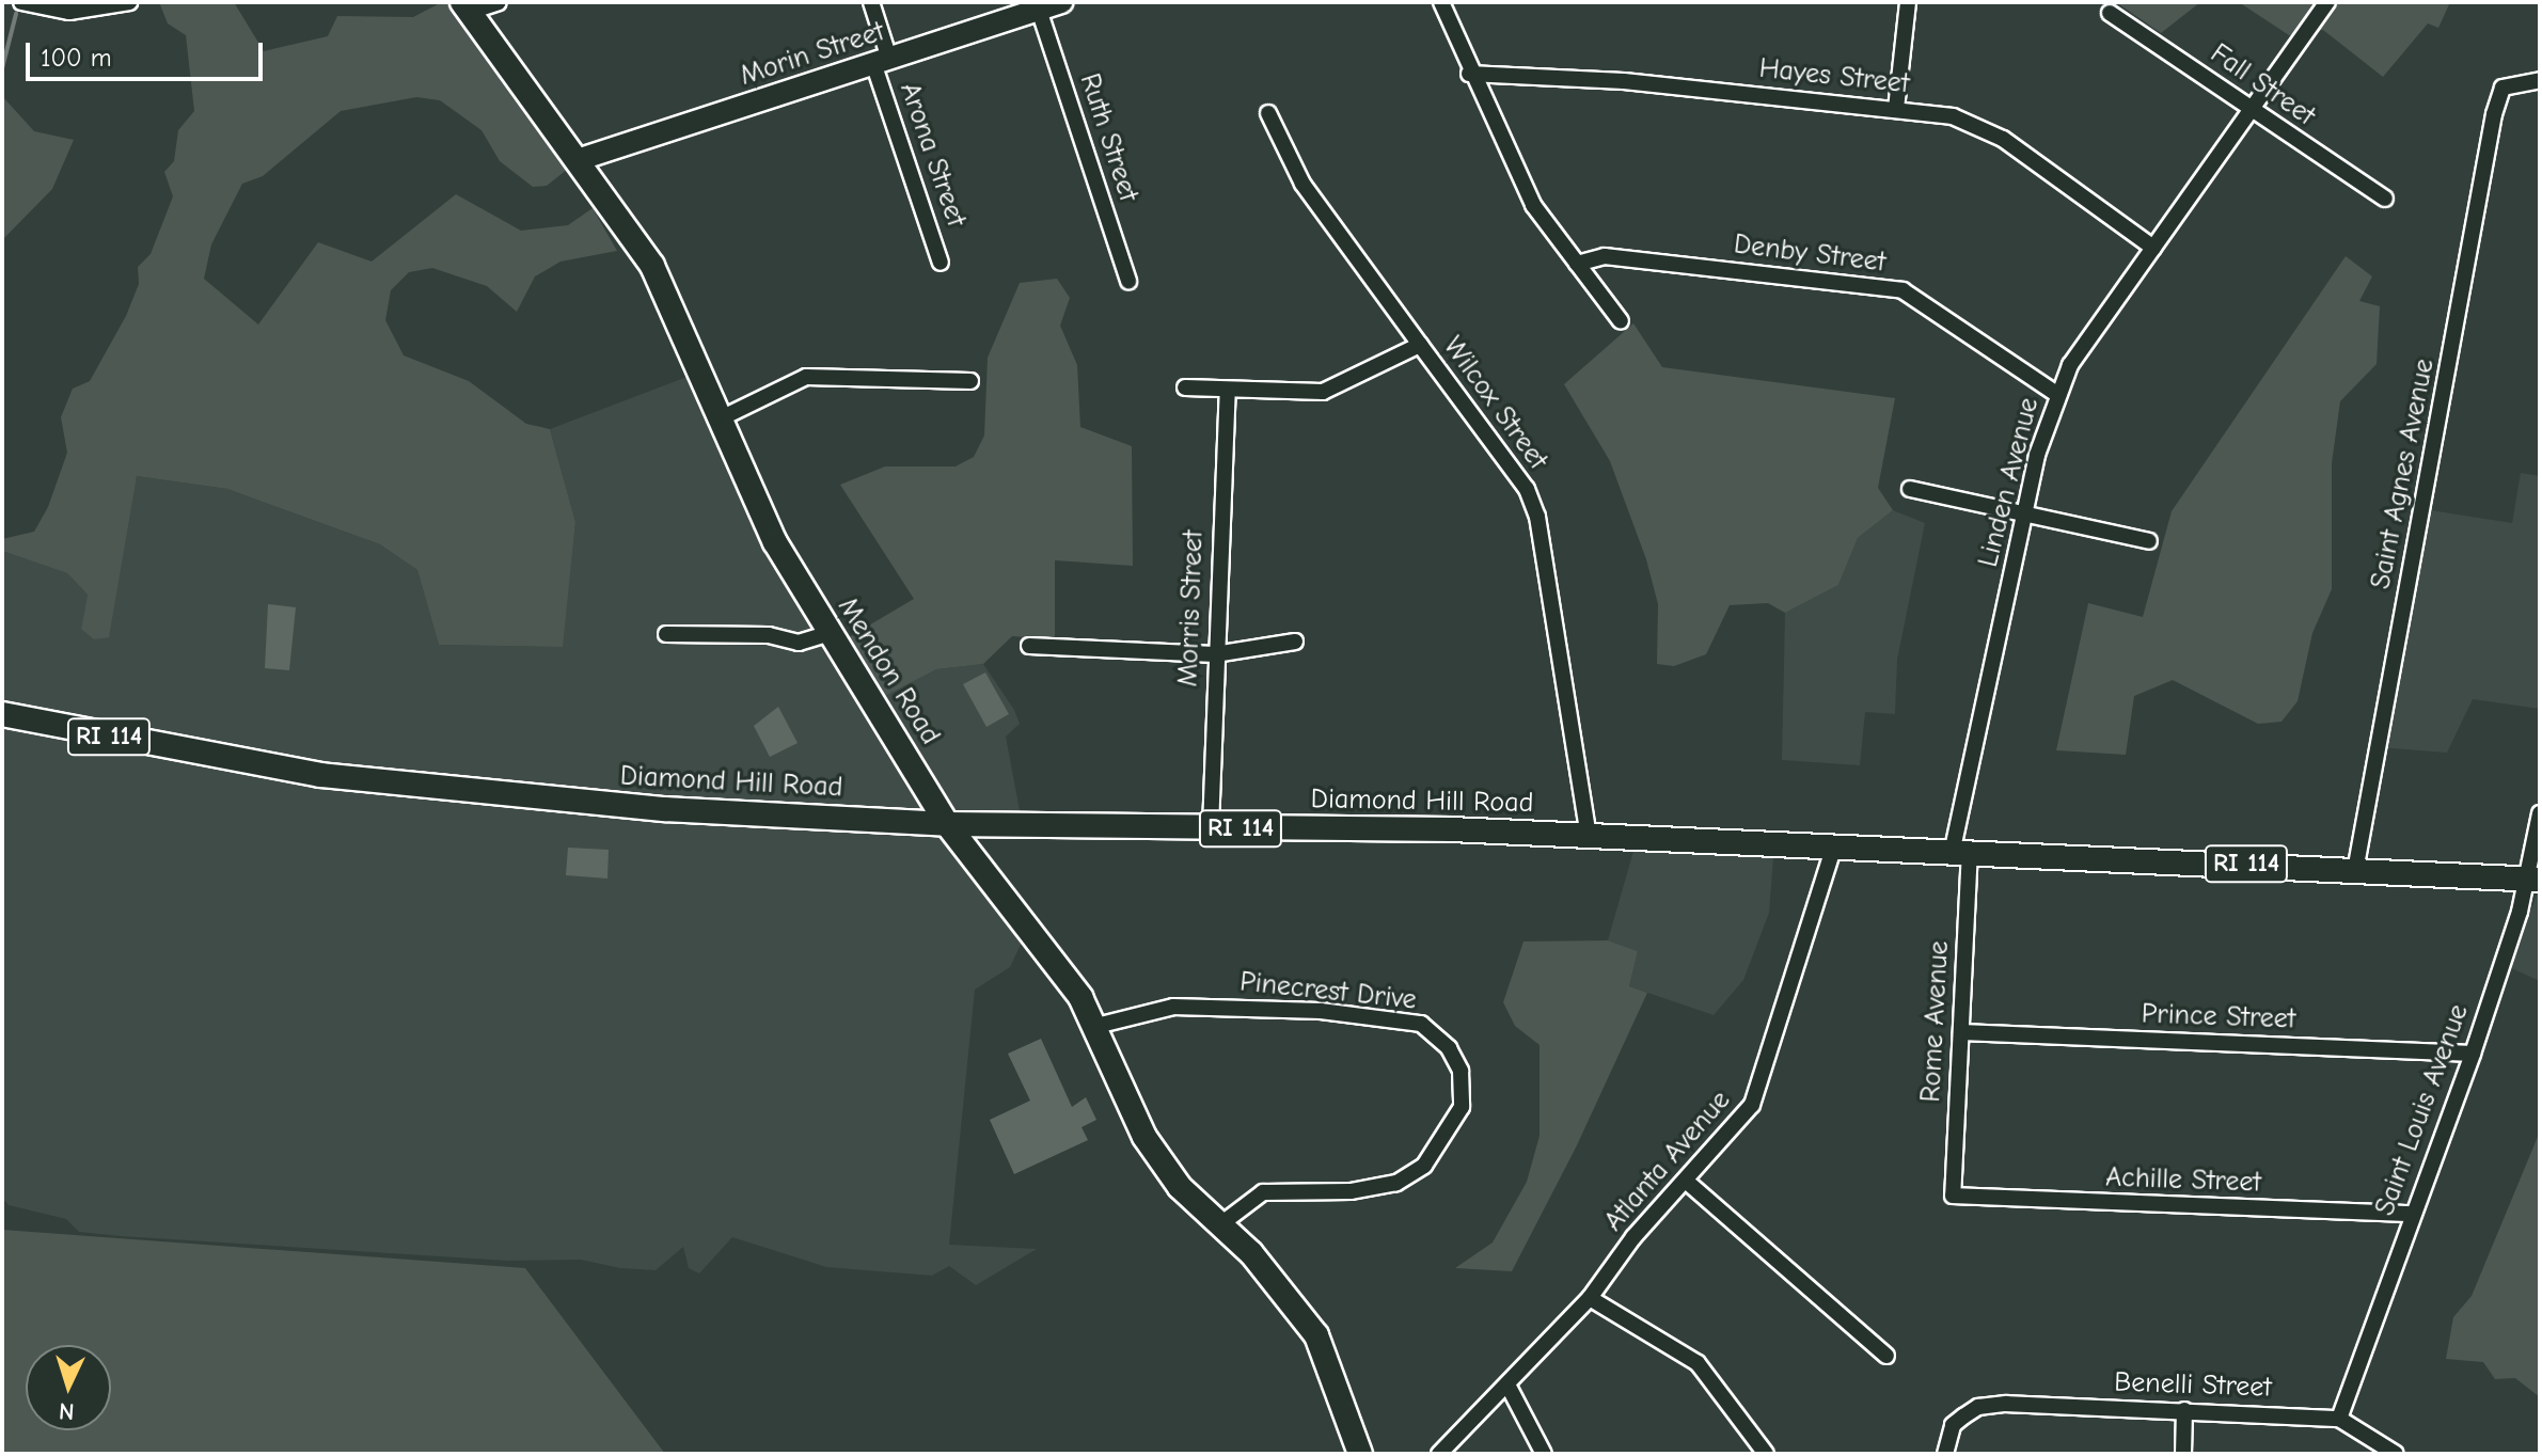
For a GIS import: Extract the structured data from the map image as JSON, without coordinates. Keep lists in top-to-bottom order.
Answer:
{
  "streets": {
    "main road": ["Mendon Road", "RI 114", "Diamond Hill Road"],
    "street": [
      "Morin Street",
      "Hayes Street",
      "Fall Street",
      "Ruth Street",
      "Arona Street",
      "Denby Street",
      "Wilcox Street",
      "Saint Agnes Avenue",
      "Linden Avenue",
      "Morris Street",
      "Pinecrest Drive",
      "Prince Street",
      "Rome Avenue",
      "Saint Louis Avenue",
      "Atlanta Avenue",
      "Achille Street",
      "Benelli Street"
    ]
  },
  "crossings": [
    ["Morin Street", "Ruth Street"],
    ["Morin Street", "Arona Street"],
    ["Morin Street", "Mendon Road"],
    ["Hayes Street", "Linden Avenue"],
    ["Fall Street", "Linden Avenue"],
    ["Denby Street", "Linden Avenue"],
    ["Wilcox Street", "Morris Street"],
    ["Wilcox Street", "Diamond Hill Road"],
    ["Saint Agnes Avenue", "Diamond Hill Road"],
    ["Linden Avenue", "Diamond Hill Road"],
    ["Linden Avenue", "Rome Avenue"],
    ["Morris Street", "Diamond Hill Road"],
    ["Mendon Road", "Diamond Hill Road"],
    ["Mendon Road", "Pinecrest Drive"],
    ["Diamond Hill Road", "Rome Avenue"],
    ["Diamond Hill Road", "Saint Louis Avenue"],
    ["Diamond Hill Road", "Atlanta Avenue"],
    ["Prince Street", "Rome Avenue"],
    ["Prince Street", "Saint Louis Avenue"],
    ["Rome Avenue", "Achille Street"],
    ["Saint Louis Avenue", "Achille Street"],
    ["Saint Louis Avenue", "Benelli Street"]
  ],
  "scale_bar": "100 m",
  "north": "bottom"
}
